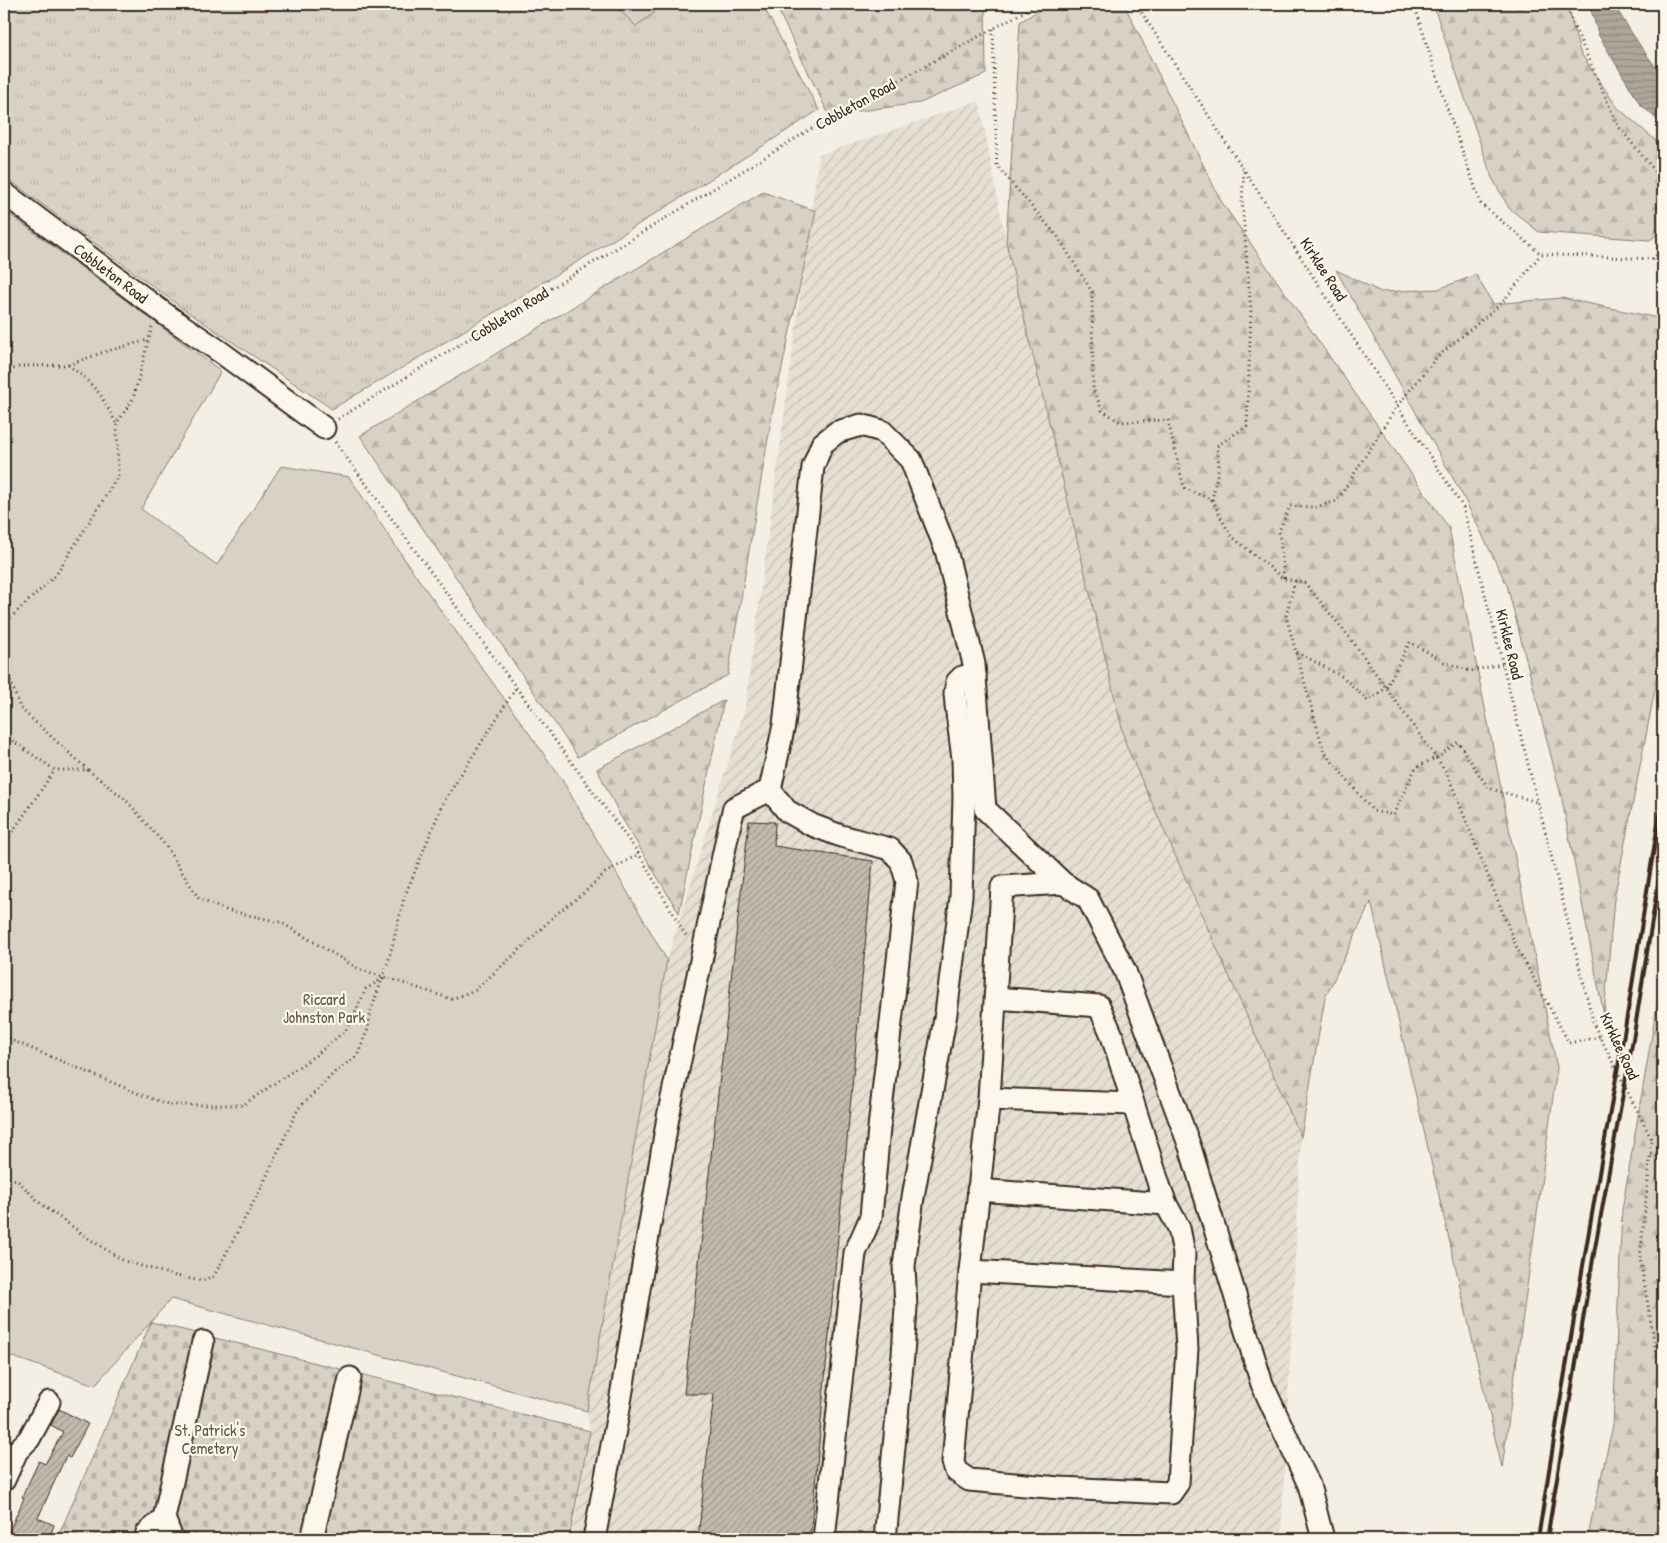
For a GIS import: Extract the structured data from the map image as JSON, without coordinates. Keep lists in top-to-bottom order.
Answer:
{
  "streets": {
    "street": ["Cobbleton Road"],
    "path": ["Kirklee Road"]
  },
  "parks": ["Riccard Johnston Park", "St. Patrick's Cemetery"]
}
